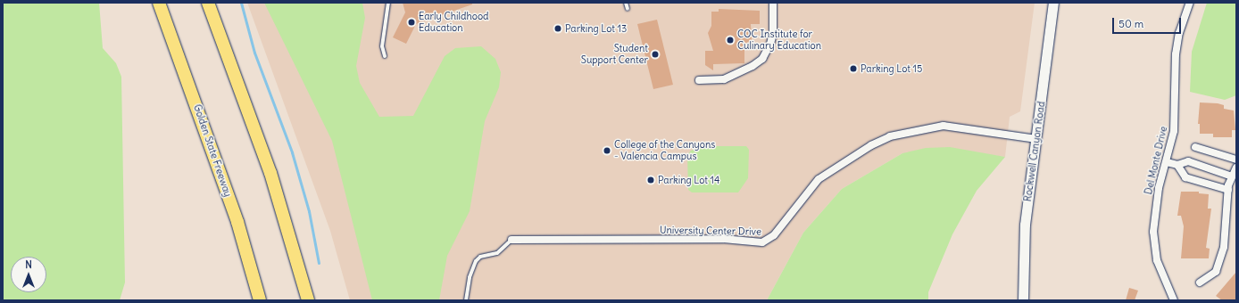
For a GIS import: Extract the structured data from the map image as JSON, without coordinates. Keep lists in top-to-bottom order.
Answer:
{
  "streets": {
    "highway": ["Golden State Freeway"],
    "street": ["Rockwell Canyon Road", "Del Monte Drive", "University Center Drive"]
  },
  "crossings": [
    ["Rockwell Canyon Road", "University Center Drive"]
  ],
  "places": [
    "Early Childhood Education",
    "Parking Lot 13",
    "COC Institute for Culinary Education",
    "Student Support Center",
    "Parking Lot 15",
    "College of the Canyons - Valencia Campus",
    "Parking Lot 14"
  ],
  "scale_bar": "50 m",
  "north": "top"
}
